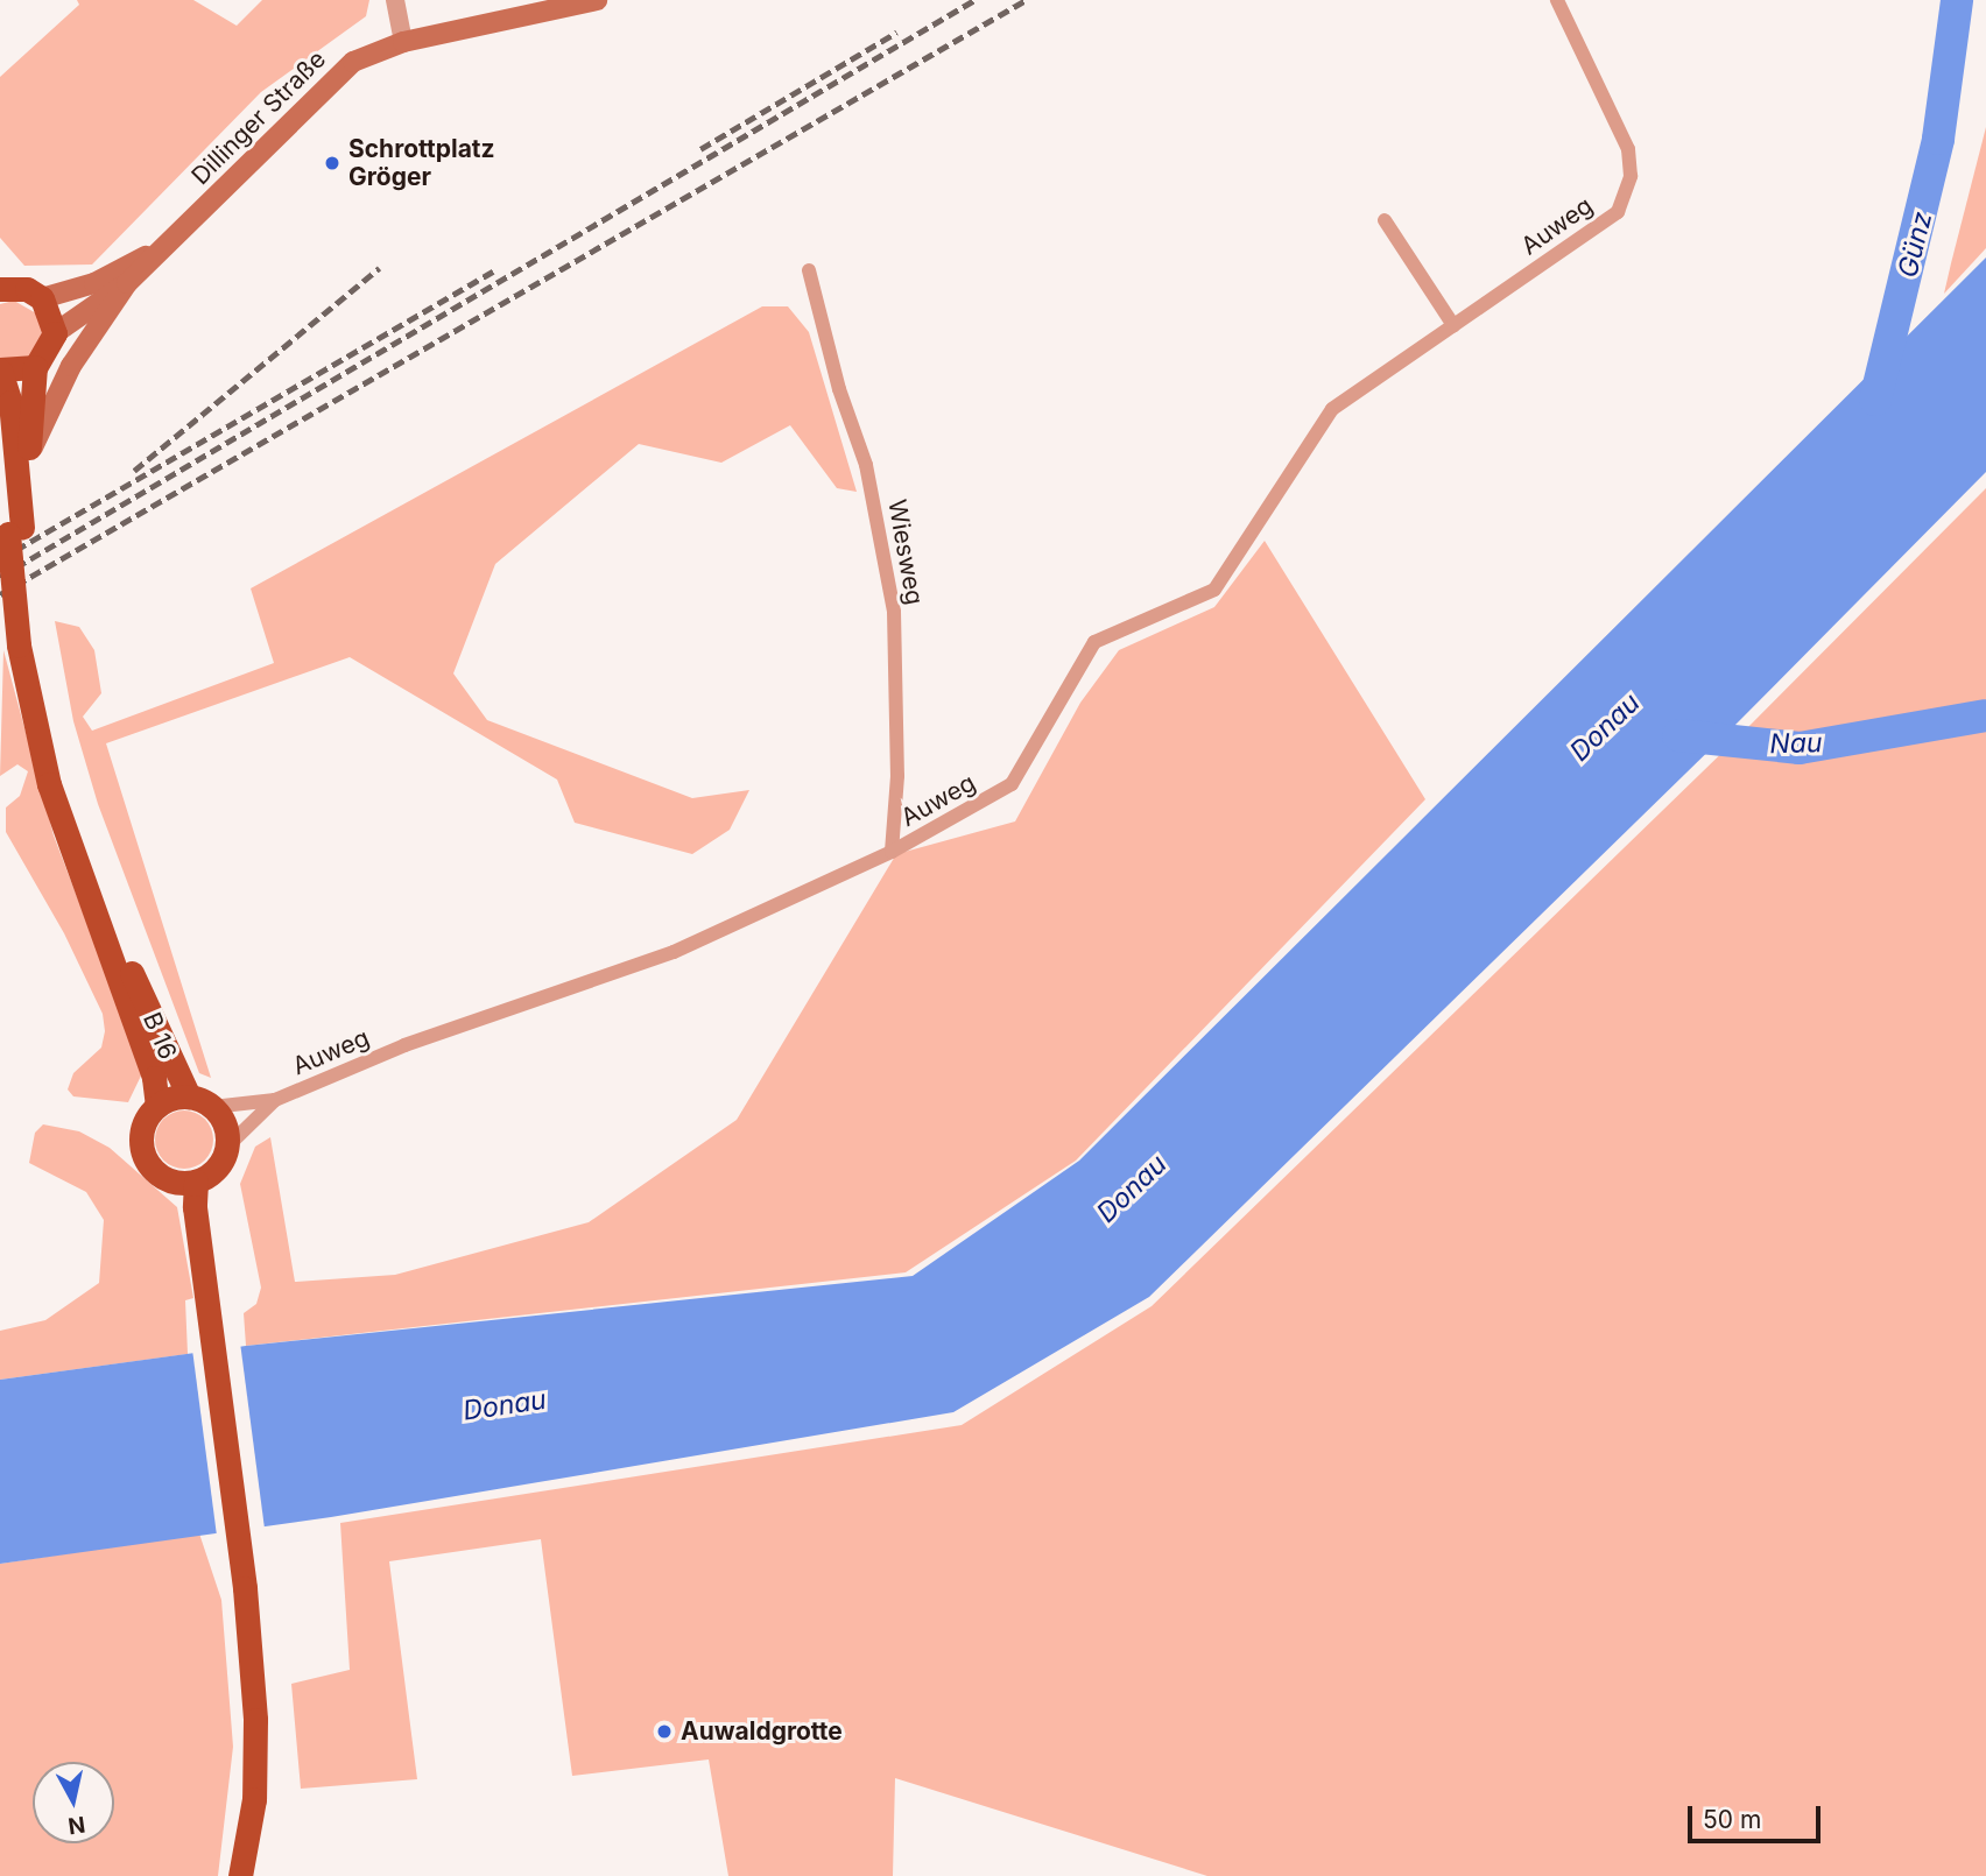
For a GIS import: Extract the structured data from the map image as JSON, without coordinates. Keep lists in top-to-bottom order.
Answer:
{
  "streets": {
    "main road": ["Dillinger Straße", "B 16"],
    "street": ["Auweg", "Wiesweg"]
  },
  "crossings": [
    ["Auweg", "Wiesweg"],
    ["Auweg", "B 16"]
  ],
  "water": ["Günz", "Donau", "Nau"],
  "places": ["Schrottplatz Gröger", "Auwaldgrotte"],
  "scale_bar": "50 m",
  "north": "bottom"
}
